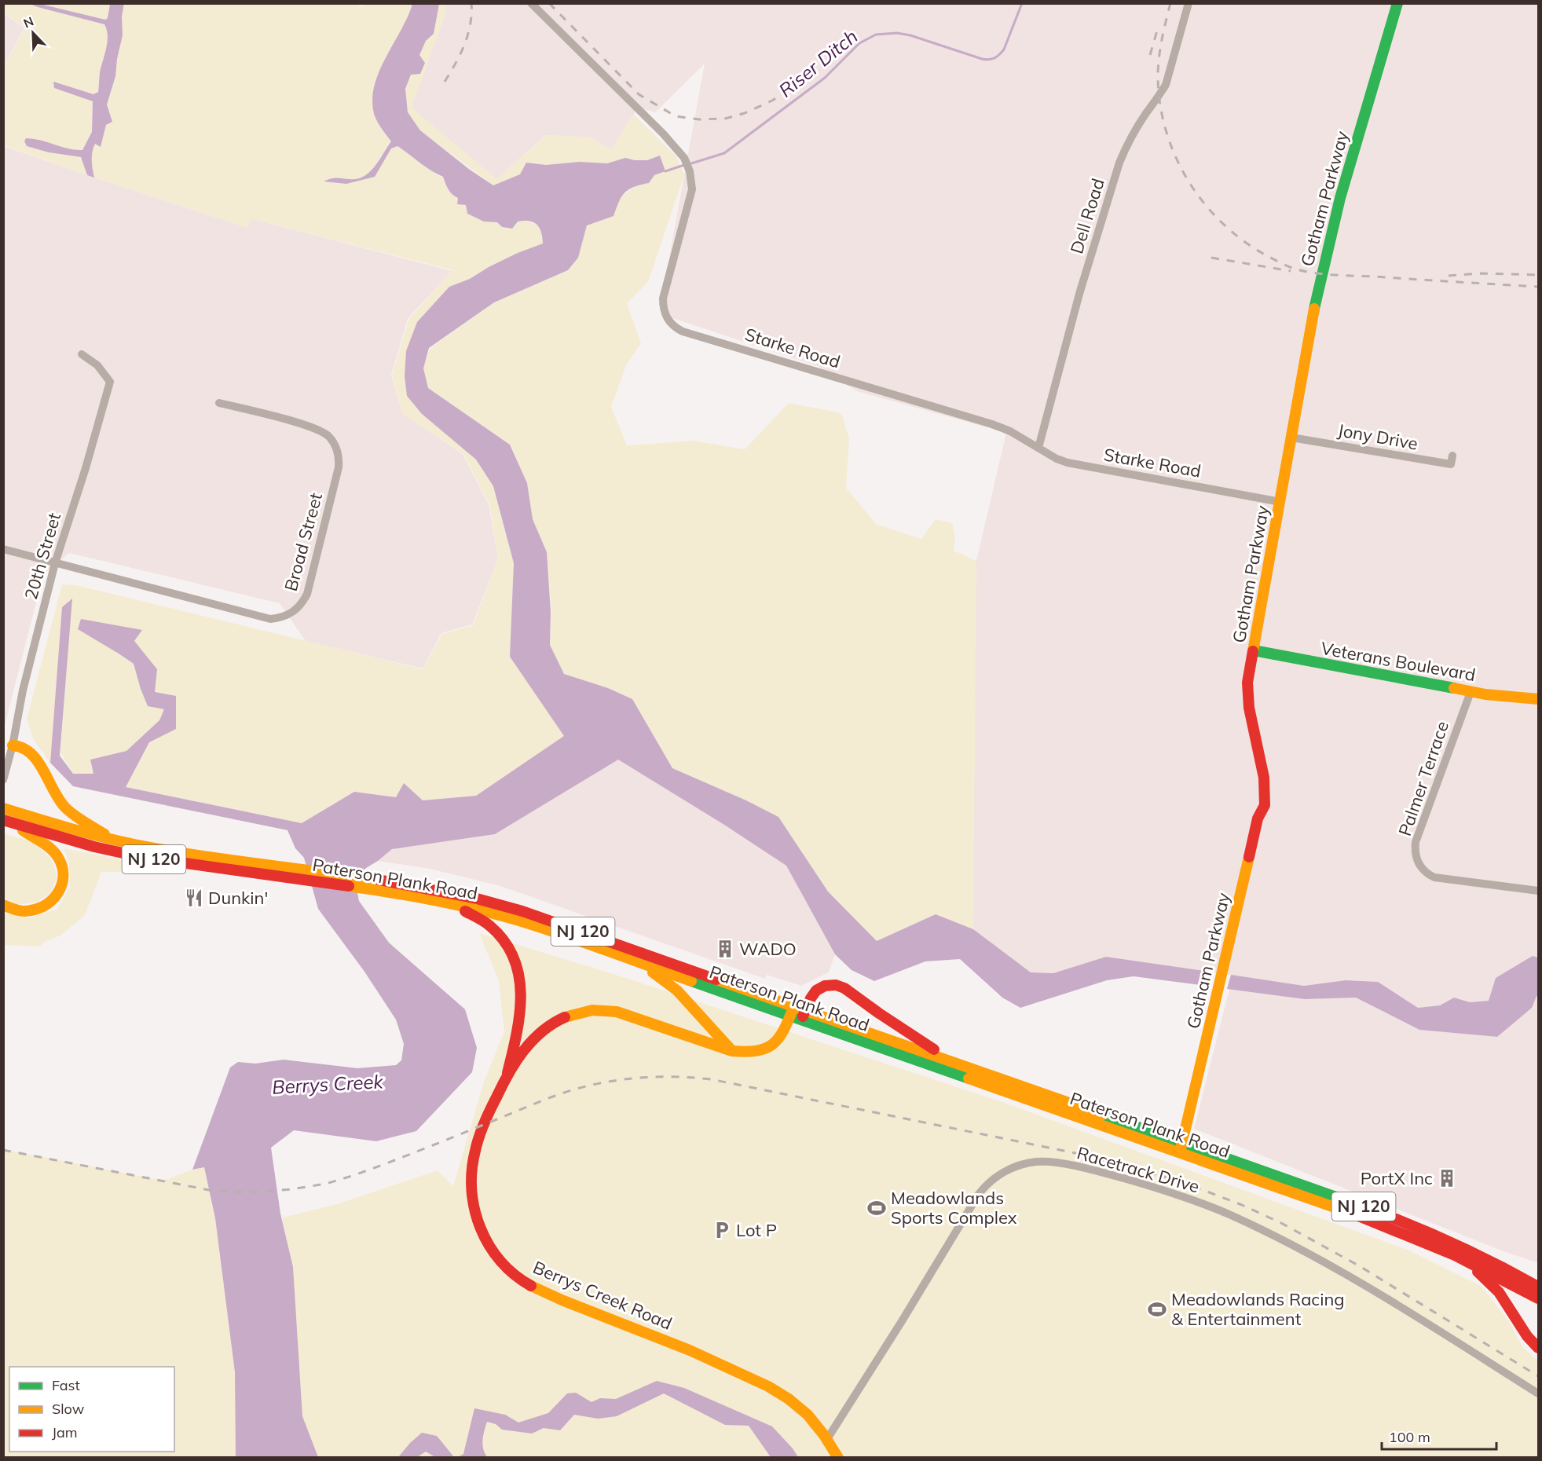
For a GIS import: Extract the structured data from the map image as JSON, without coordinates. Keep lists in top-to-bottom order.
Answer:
{
  "streets": {
    "main road": [
      "Gotham Parkway",
      "Veterans Boulevard",
      "NJ 120",
      "Paterson Plank Road",
      "Berrys Creek Road"
    ],
    "street": [
      "Dell Road",
      "Starke Road",
      "Jony Drive",
      "Broad Street",
      "20th Street",
      "Palmer Terrace",
      "Racetrack Drive"
    ]
  },
  "crossings": [
    ["Gotham Parkway", "Starke Road"],
    ["Gotham Parkway", "Jony Drive"],
    ["Gotham Parkway", "Veterans Boulevard"],
    ["Gotham Parkway", "Paterson Plank Road"],
    ["Dell Road", "Starke Road"],
    ["Broad Street", "20th Street"],
    ["Veterans Boulevard", "Palmer Terrace"],
    ["Paterson Plank Road", "Berrys Creek Road"],
    ["Racetrack Drive", "Berrys Creek Road"]
  ],
  "water": ["Riser Ditch", "Berrys Creek"],
  "places": {
    "restaurant": ["Dunkin'"],
    "building": ["WADO", "PortX Inc"],
    "sports": ["Meadowlands Sports Complex", "Meadowlands Racing & Entertainment"],
    "parking": ["Lot P"]
  },
  "legend": ["Fast", "Slow", "Jam"],
  "scale_bar": "100 m",
  "north": "top left"
}
